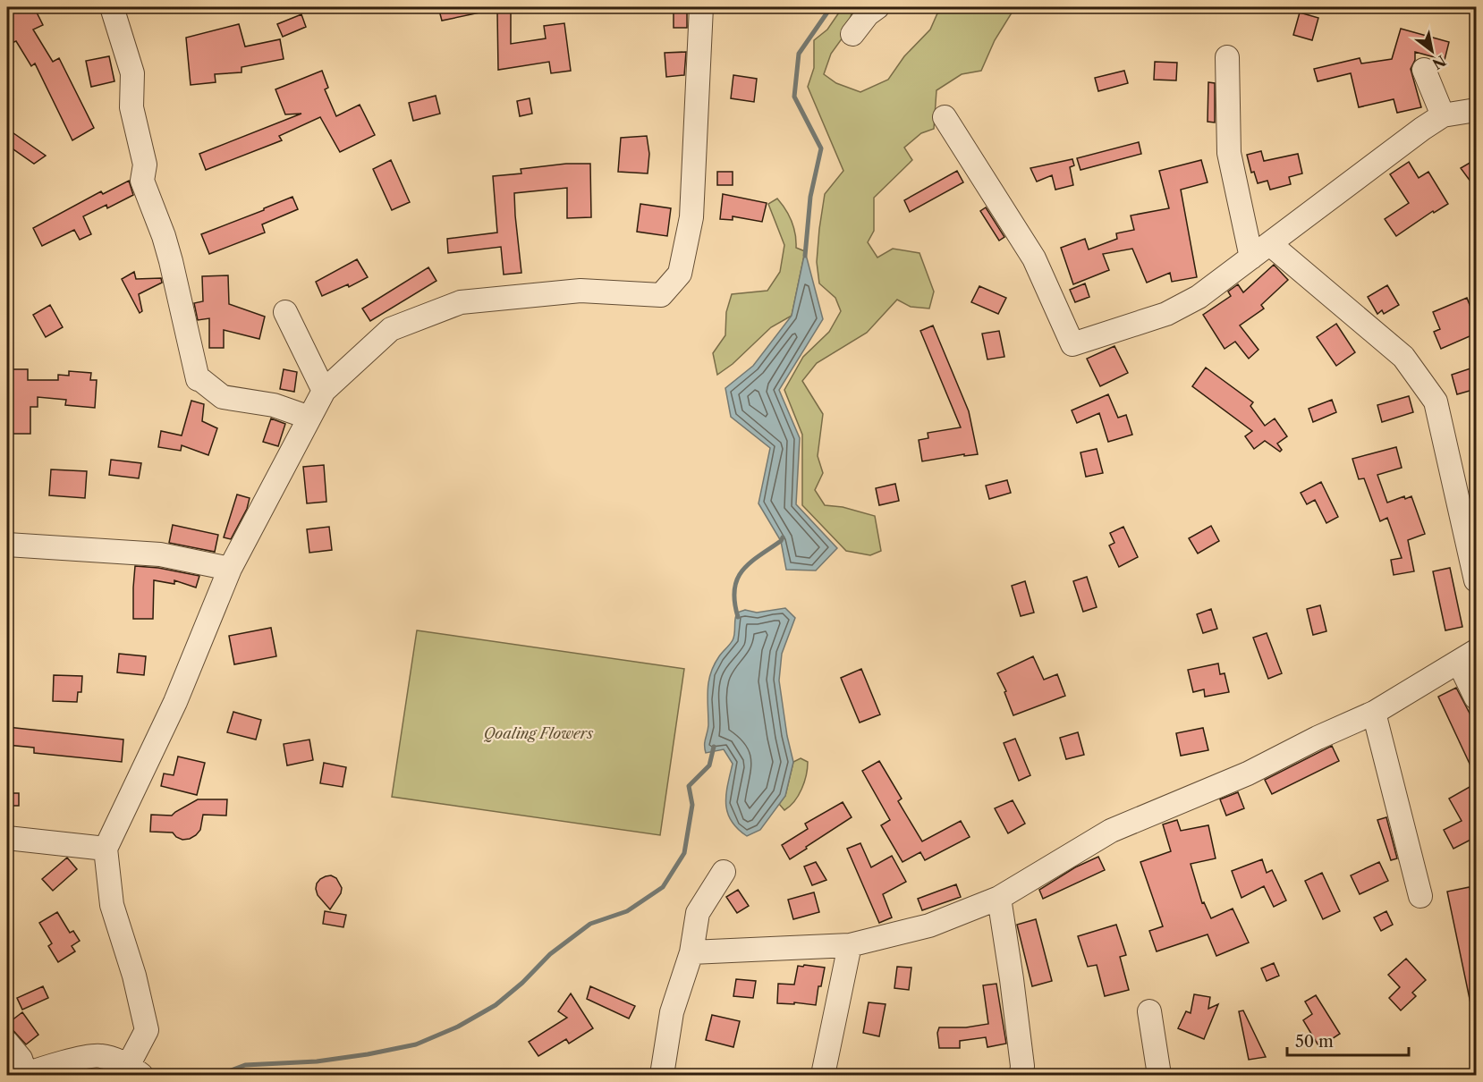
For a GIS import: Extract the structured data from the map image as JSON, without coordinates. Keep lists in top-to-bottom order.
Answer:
{
  "parks": ["Qoaling Flowers"],
  "scale_bar": "50 m",
  "north": "bottom right"
}
